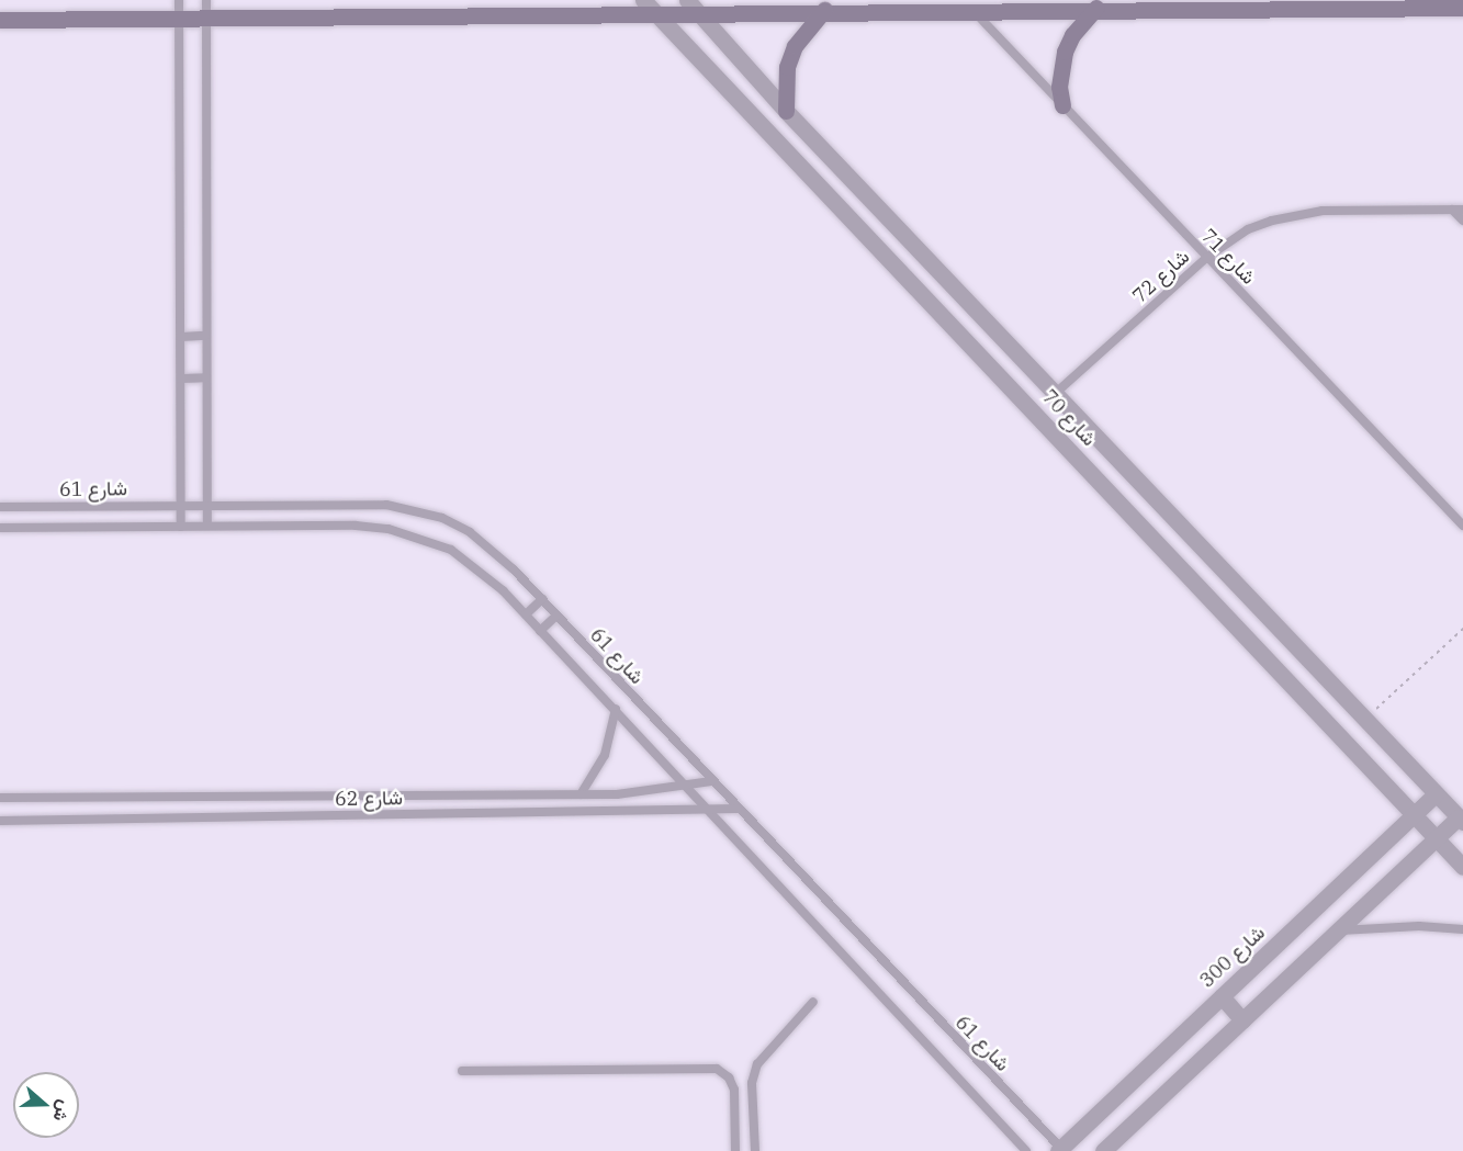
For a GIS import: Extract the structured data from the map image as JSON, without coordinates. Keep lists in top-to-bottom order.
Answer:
{
  "streets": {
    "street": ["شارع 70", "شارع 300"],
    "lane": [
      "شارع 71",
      "شارع 72",
      "شارع 61",
      "شارع 62"
    ]
  },
  "crossings": [
    ["شارع 71", "شارع 72"],
    ["شارع 72", "شارع 70"],
    ["شارع 70", "شارع 300"],
    ["شارع 61", "شارع 62"],
    ["شارع 61", "شارع 300"]
  ],
  "north": "right"
}
